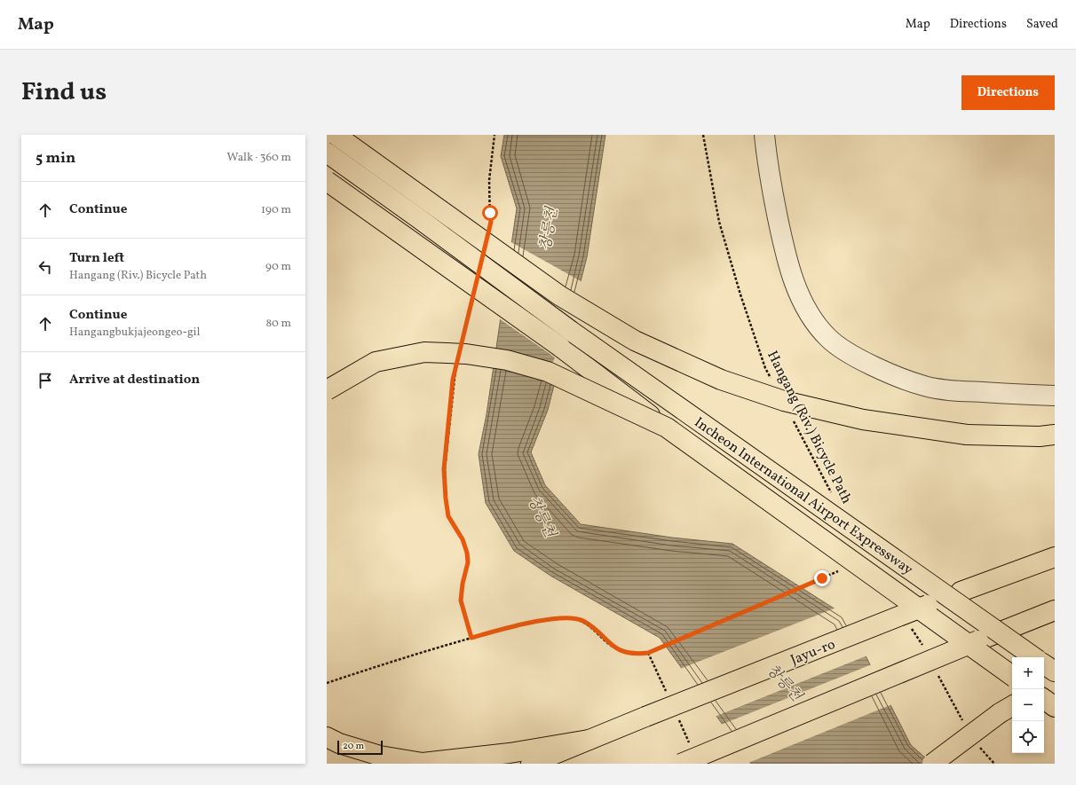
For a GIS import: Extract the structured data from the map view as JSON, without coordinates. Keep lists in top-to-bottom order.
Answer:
{
  "streets": {
    "highway": ["Incheon International Airport Expressway", "Jayu-ro"],
    "path": ["Hangang (Riv.) Bicycle Path"]
  },
  "water": ["창릉천"],
  "scale_bar": "20 m",
  "page": {
    "header": "Map",
    "nav": ["Map", "Directions", "Saved"],
    "title": "Find us",
    "buttons": "Directions",
    "heading": ["5 min", "Walk · 360 m"],
    "list": [
      ["Continue", "190 m"],
      ["Turn left", "Hangang (Riv.) Bicycle Path", "90 m"],
      ["Continue", "Hangangbukjajeongeo-gil", "80 m"],
      "Arrive at destination"
    ],
    "map_buttons": ["+", "−"],
    "scale": "20 m"
  }
}
